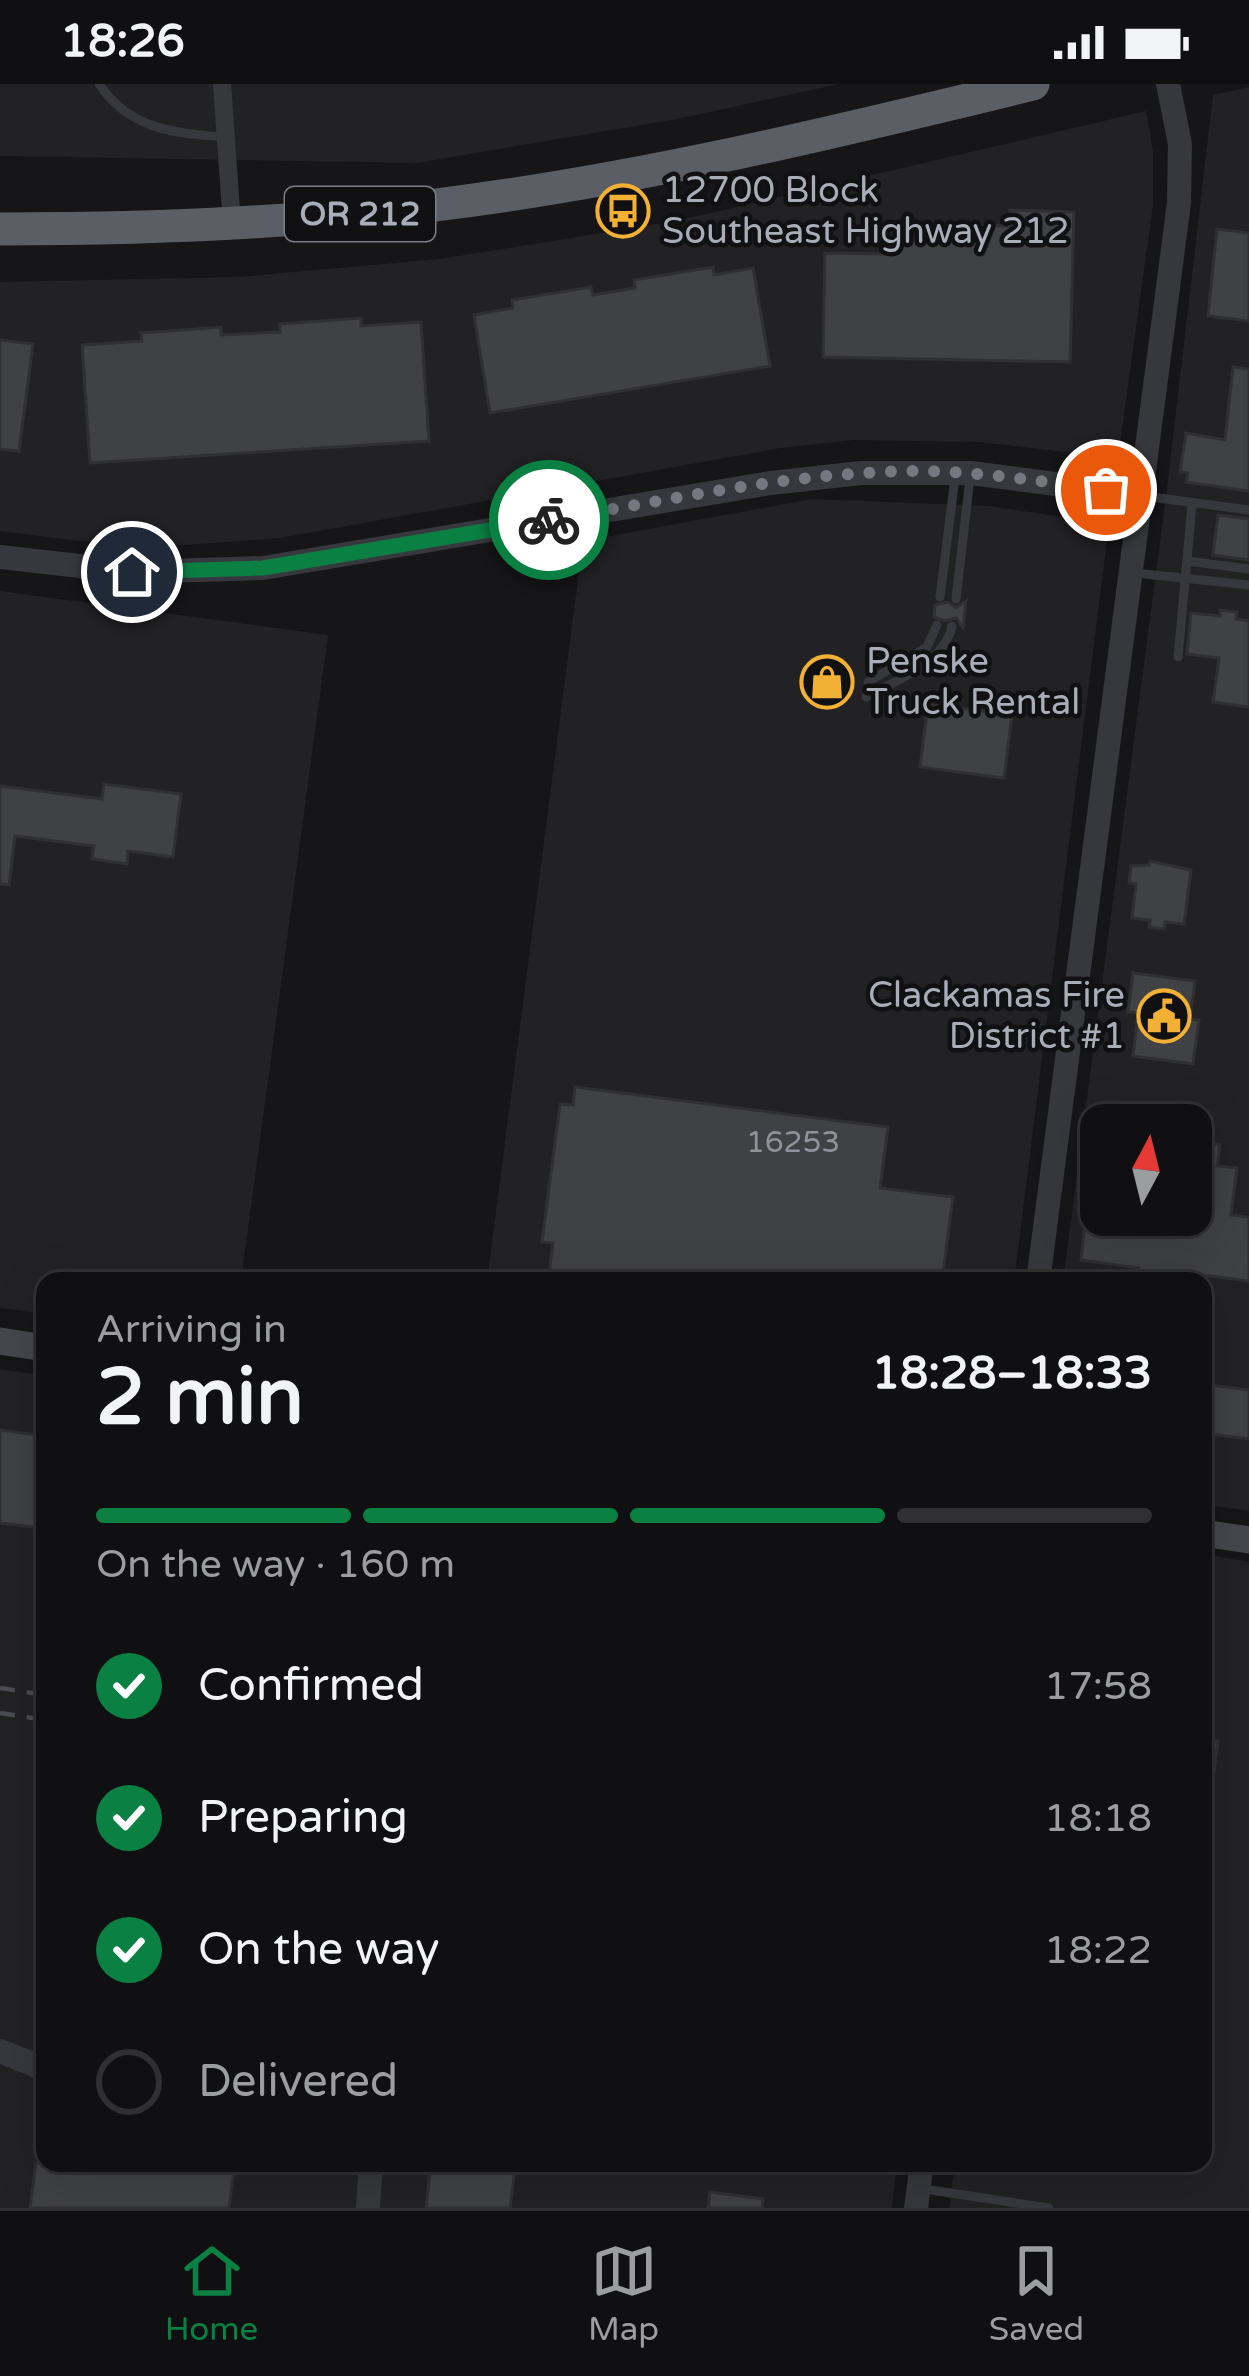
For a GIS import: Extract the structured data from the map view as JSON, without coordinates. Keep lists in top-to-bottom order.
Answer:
{
  "streets": {
    "highway": ["OR 212"]
  },
  "places": {
    "bus stop": ["12700 Block Southeast Highway 212"],
    "shop": ["Penske Truck Rental"],
    "public building": ["Clackamas Fire District #1"]
  },
  "house_numbers": ["16253"],
  "north": "top",
  "page": {
    "status": "18:26",
    "heading": ["2 min", "Arriving in", "18:28–18:33"],
    "bar": "On the way · 160 m",
    "list": [
      ["Confirmed", "17:58"],
      ["Preparing", "18:18"],
      ["On the way", "18:22"],
      "Delivered"
    ],
    "tabs": ["Home", "Map", "Saved"]
  }
}
